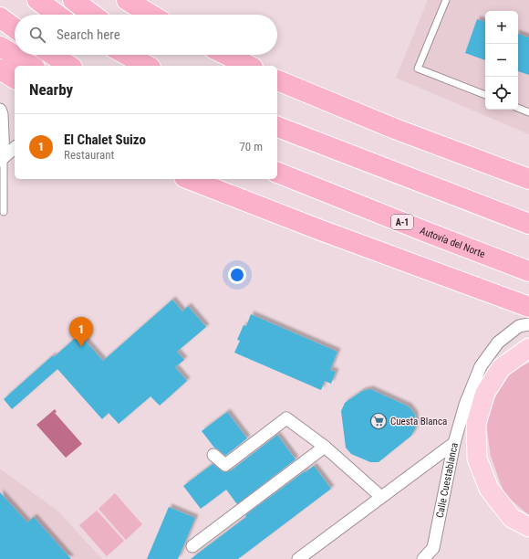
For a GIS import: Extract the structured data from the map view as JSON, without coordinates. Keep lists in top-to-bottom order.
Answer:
{
  "streets": {
    "highway": ["A-1", "Autovía del Norte"],
    "street": ["Calle Cuestablanca"]
  },
  "places": {
    "supermarket": ["Cuesta Blanca"]
  },
  "page": {
    "map_buttons": ["+", "−"],
    "search": "Search here",
    "heading": "Nearby",
    "list": [
      {
        "mark": "1",
        "name": "El Chalet Suizo",
        "note": "Restaurant",
        "value": "70 m"
      }
    ],
    "pins": "1"
  }
}
